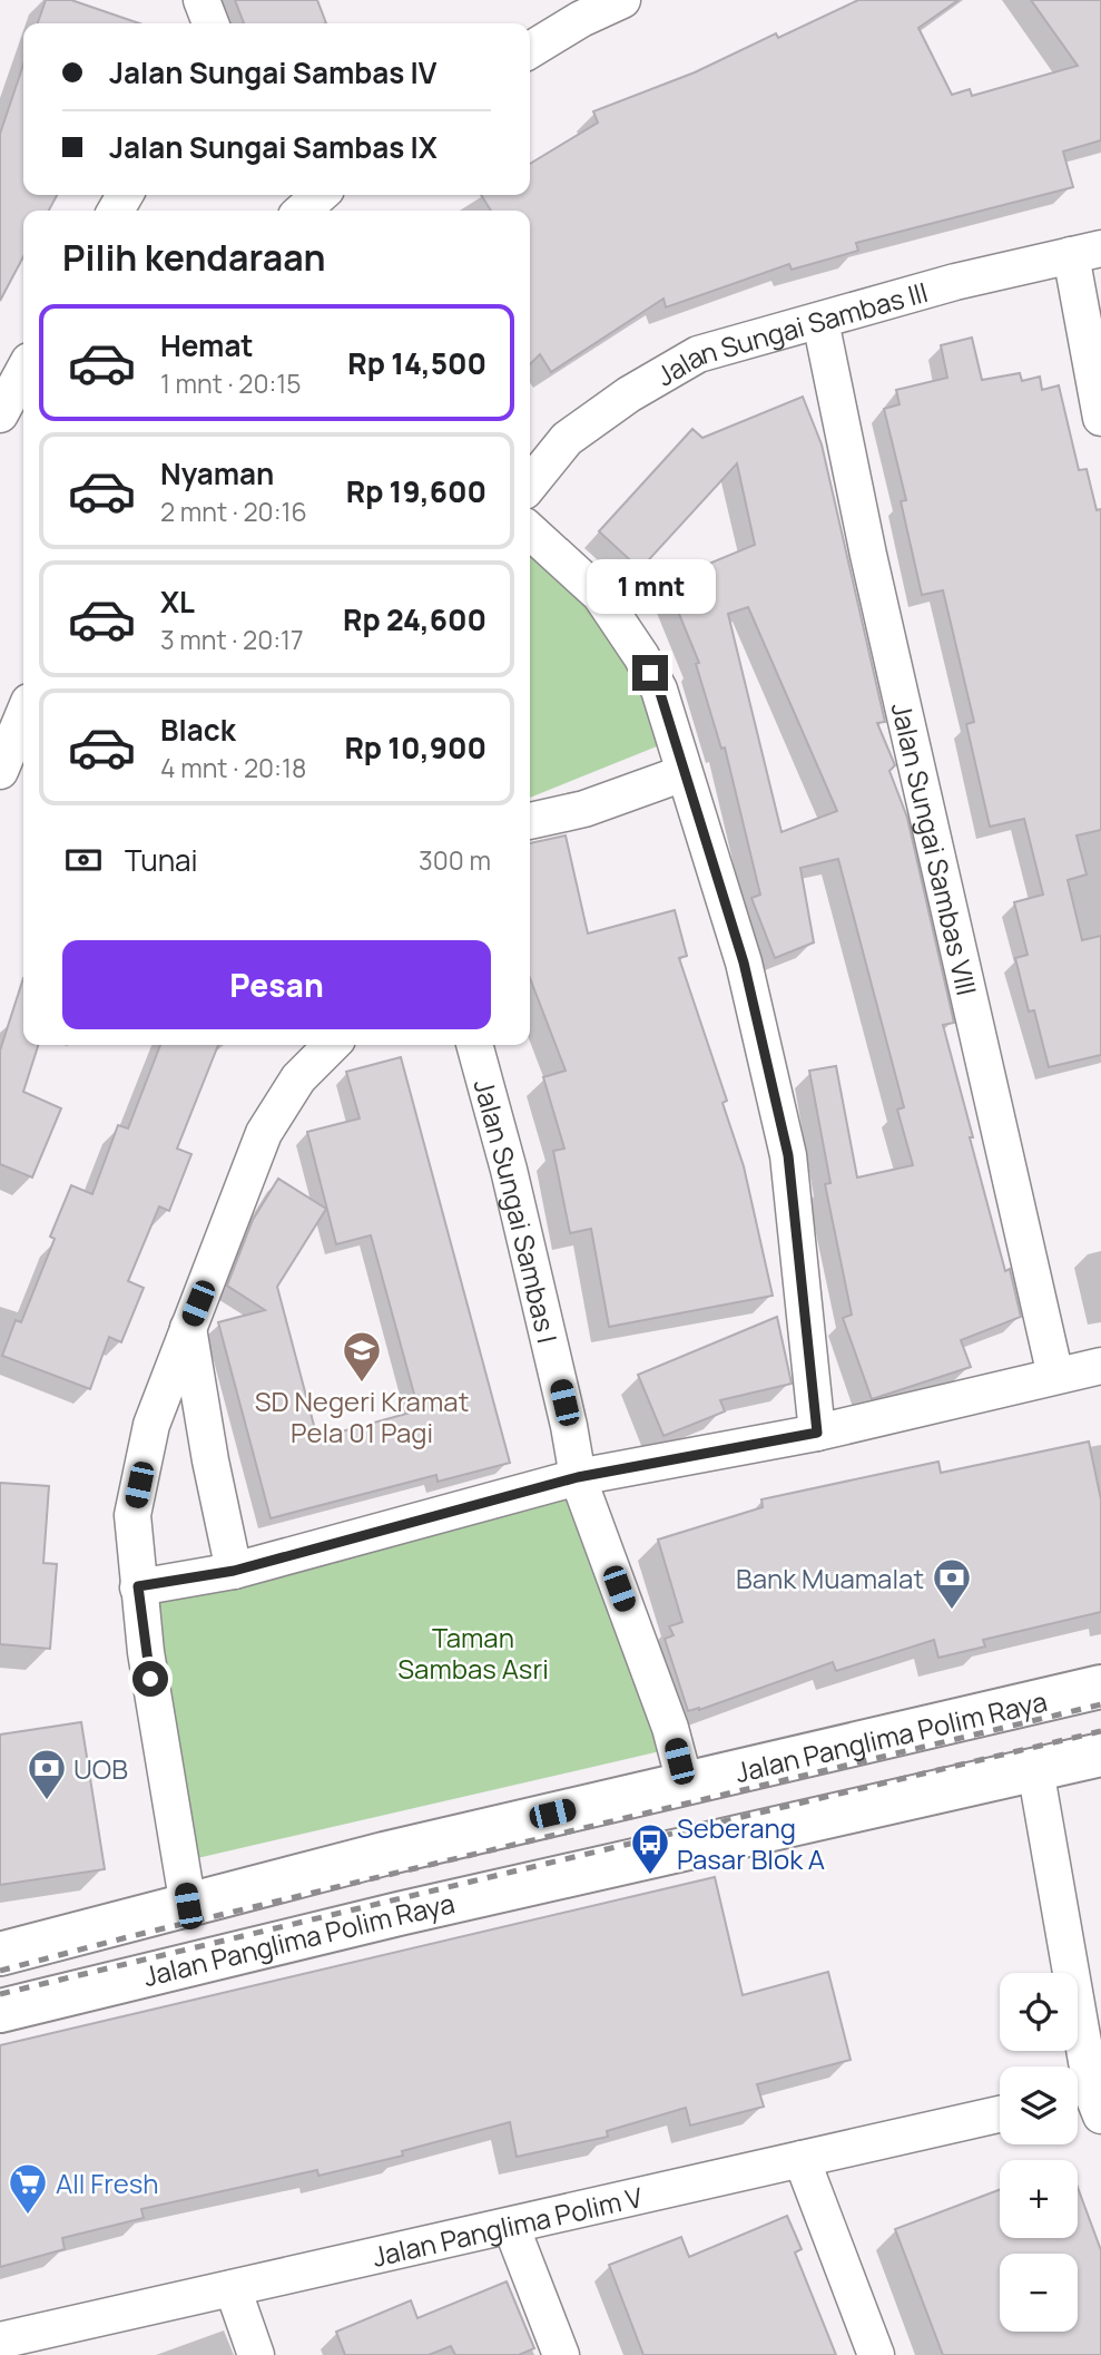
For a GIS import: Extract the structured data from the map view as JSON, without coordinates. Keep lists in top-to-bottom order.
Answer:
{
  "streets": {
    "main road": ["Jalan Panglima Polim Raya"],
    "street": [
      "Jalan Sungai Sambas III",
      "Jalan Sungai Sambas VIII",
      "Jalan Sungai Sambas I",
      "Jalan Panglima Polim V"
    ]
  },
  "crossings": [
    ["Jalan Sungai Sambas III", "Jalan Sungai Sambas VIII"]
  ],
  "parks": ["Taman Sambas Asri"],
  "places": {
    "school or university": ["SD Negeri Kramat Pela 01 Pagi"],
    "bank": ["Bank Muamalat", "UOB"],
    "bus stop": ["Seberang Pasar Blok A"],
    "supermarket": ["All Fresh"]
  },
  "page": {
    "banner": ["Jalan Sungai Sambas IV", "Jalan Sungai Sambas IX"],
    "heading": "Pilih kendaraan",
    "list": [
      {
        "name": "Hemat",
        "note": "1 mnt · 20:15",
        "value": "Rp 14,500"
      },
      {
        "name": "Nyaman",
        "note": "2 mnt · 20:16",
        "value": "Rp 19,600"
      },
      {
        "name": "XL",
        "note": "3 mnt · 20:17",
        "value": "Rp 24,600"
      },
      {
        "name": "Black",
        "note": "4 mnt · 20:18",
        "value": "Rp 10,900"
      }
    ],
    "bubble": "1 mnt",
    "pay": ["Tunai", "300 m"],
    "buttons": "Pesan",
    "map_buttons": ["+", "−"]
  }
}
